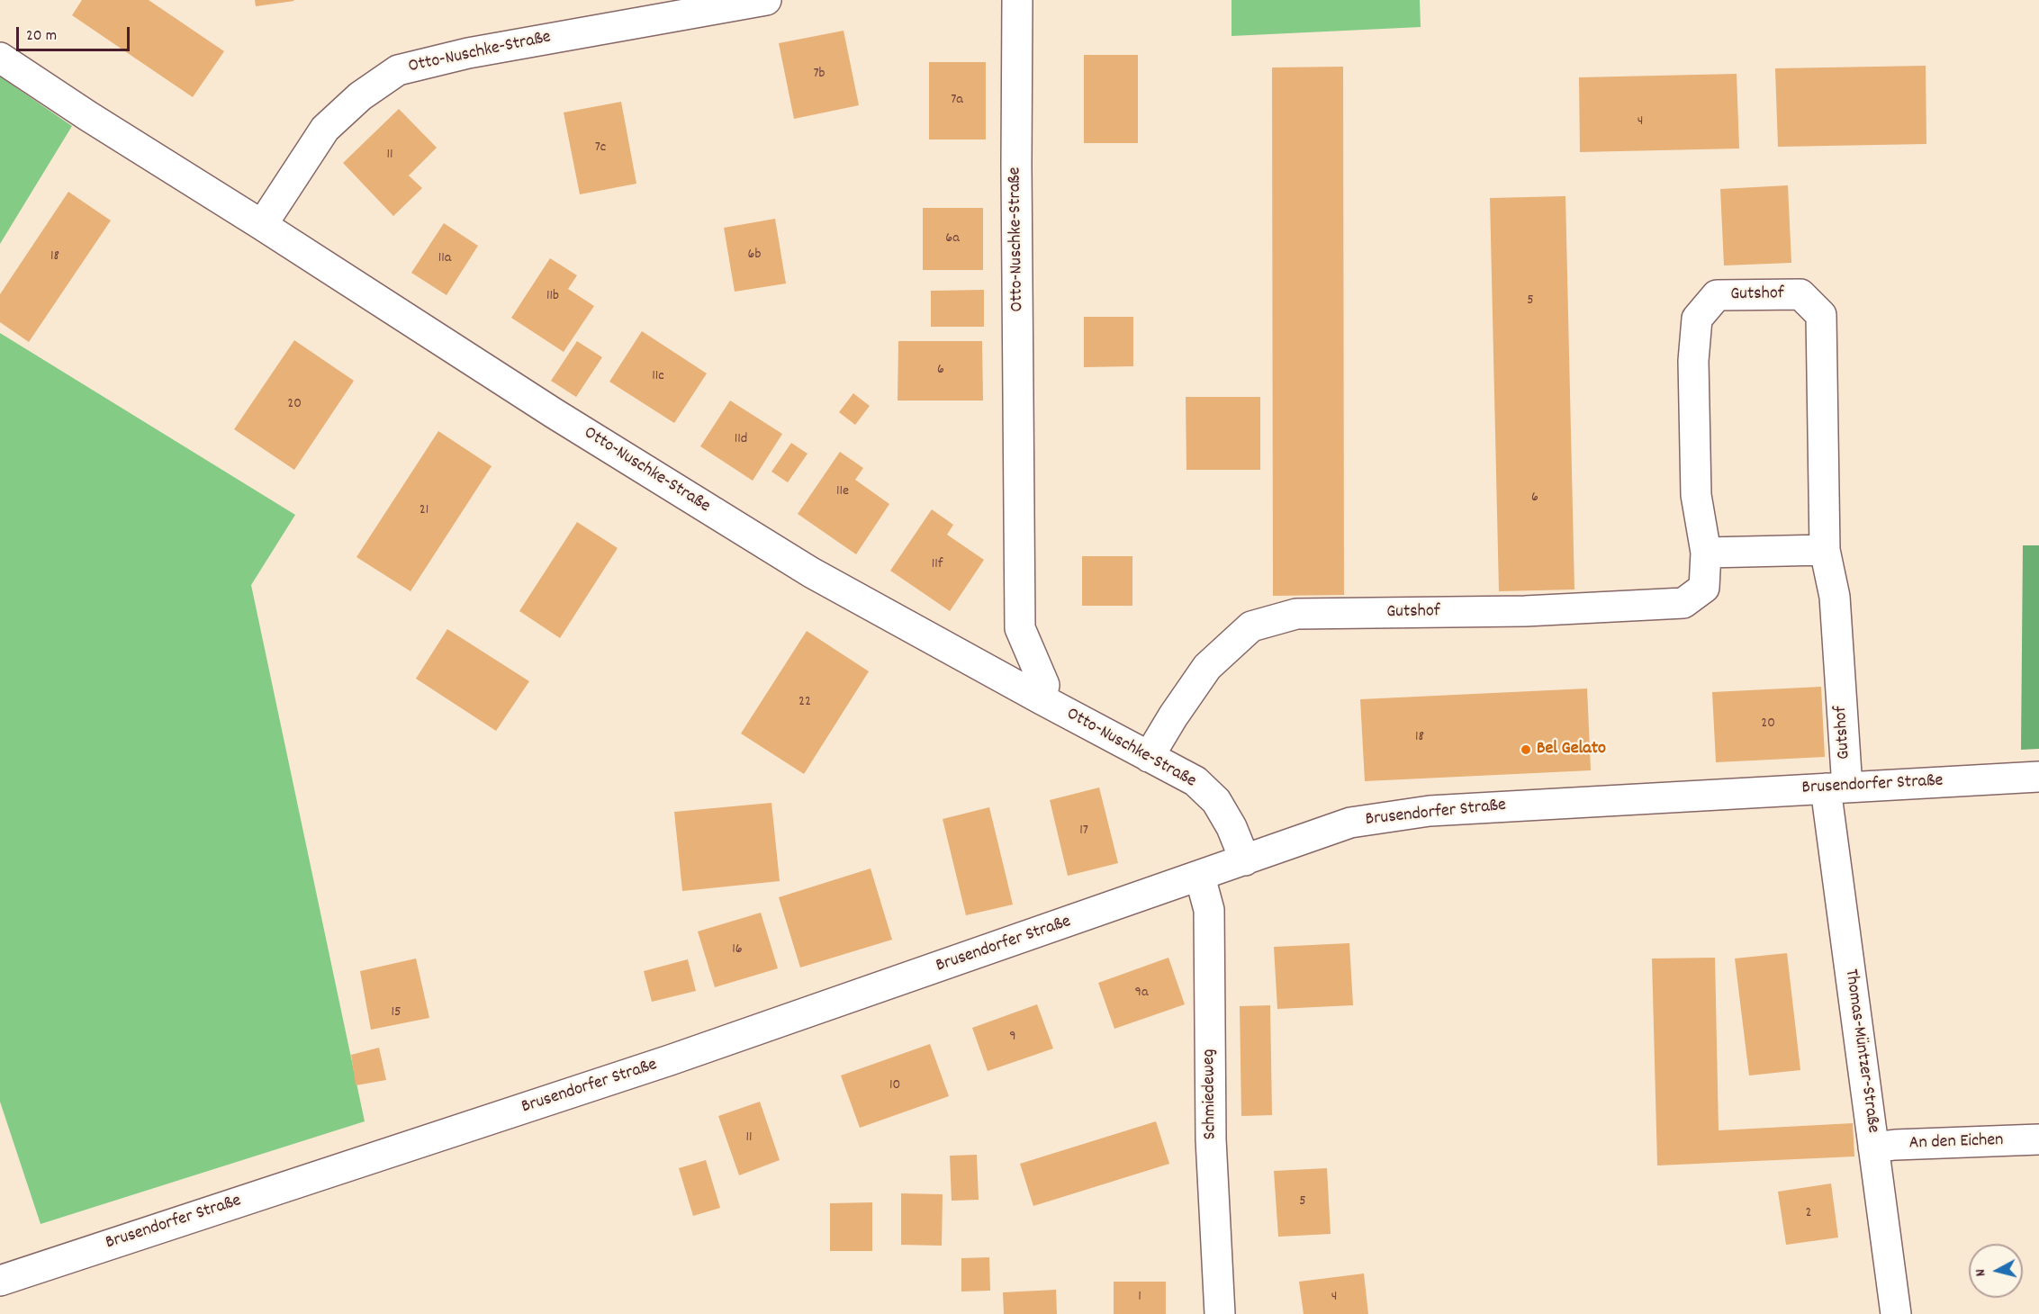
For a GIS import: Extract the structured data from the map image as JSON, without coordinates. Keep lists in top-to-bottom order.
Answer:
{
  "streets": {
    "street": [
      "Otto-Nuschke-Straße",
      "Gutshof",
      "Brusendorfer Straße",
      "Thomas-Müntzer-Straße",
      "Schmiedeweg",
      "An den Eichen"
    ]
  },
  "crossings": [
    ["Otto-Nuschke-Straße", "Gutshof"],
    ["Otto-Nuschke-Straße", "Brusendorfer Straße"],
    ["Gutshof", "Brusendorfer Straße"],
    ["Gutshof", "Thomas-Müntzer-Straße"],
    ["Brusendorfer Straße", "Thomas-Müntzer-Straße"],
    ["Brusendorfer Straße", "Schmiedeweg"],
    ["Thomas-Müntzer-Straße", "An den Eichen"]
  ],
  "places": ["Bel Gelato"],
  "house_numbers": [
    "7b",
    "7a",
    "4",
    "7c",
    "11",
    "6a",
    "6b",
    "18",
    "11a",
    "11b",
    "5",
    "6",
    "11c",
    "20",
    "11d",
    "11e",
    "6",
    "21",
    "11f",
    "22",
    "20",
    "18",
    "17",
    "16",
    "9a",
    "15",
    "9",
    "10",
    "11",
    "5",
    "2",
    "1",
    "4"
  ],
  "scale_bar": "20 m",
  "north": "left"
}
